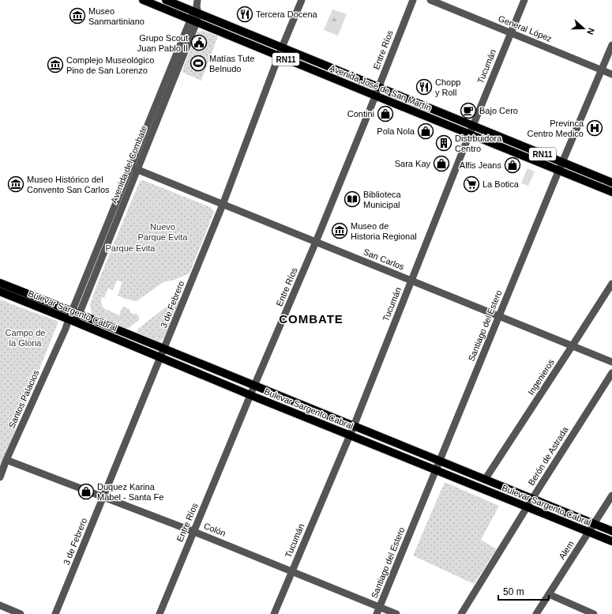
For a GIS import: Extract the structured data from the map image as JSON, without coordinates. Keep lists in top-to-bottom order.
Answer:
{
  "streets": {
    "main road": ["RN11", "Avenida José de San Martín", "Bulevar Sargento Cabral"],
    "street": [
      "General López",
      "Entre Ríos",
      "Tucumán",
      "Avenida del Combate",
      "San Carlos",
      "3 de Febrero",
      "Santiago del Estero",
      "Ingenieros",
      "Santos Palacios",
      "Berón de Astrada",
      "Colón",
      "Alem"
    ]
  },
  "crossings": [
    ["General López", "Tucumán"],
    ["General López", "Santiago del Estero"],
    ["Entre Ríos", "Avenida José de San Martín"],
    ["Entre Ríos", "San Carlos"],
    ["Entre Ríos", "Bulevar Sargento Cabral"],
    ["Entre Ríos", "Colón"],
    ["Tucumán", "Avenida José de San Martín"],
    ["Tucumán", "San Carlos"],
    ["Tucumán", "Bulevar Sargento Cabral"],
    ["Tucumán", "Colón"],
    ["Avenida José de San Martín", "Avenida del Combate"],
    ["Avenida José de San Martín", "3 de Febrero"],
    ["Avenida José de San Martín", "Santiago del Estero"],
    ["Avenida del Combate", "San Carlos"],
    ["Avenida del Combate", "Bulevar Sargento Cabral"],
    ["Avenida del Combate", "Santos Palacios"],
    ["San Carlos", "3 de Febrero"],
    ["San Carlos", "Santiago del Estero"],
    ["San Carlos", "Ingenieros"],
    ["3 de Febrero", "Bulevar Sargento Cabral"],
    ["3 de Febrero", "Colón"],
    ["Bulevar Sargento Cabral", "Santiago del Estero"],
    ["Bulevar Sargento Cabral", "Ingenieros"],
    ["Bulevar Sargento Cabral", "Santos Palacios"],
    ["Bulevar Sargento Cabral", "Berón de Astrada"],
    ["Bulevar Sargento Cabral", "Alem"],
    ["Santiago del Estero", "Colón"],
    ["Santos Palacios", "Colón"]
  ],
  "districts": ["COMBATE"],
  "parks": ["Nuevo Parque Evita", "Parque Evita", "Campo de la Gloria"],
  "places": {
    "restaurant": ["Tercera Docena", "Chopp y Roll"],
    "museum": [
      "Museo Sanmartiniano",
      "Complejo Museológico Pino de San Lorenzo",
      "Museo Histórico del Convento San Carlos",
      "Museo de Historia Regional"
    ],
    "public building": ["Grupo Scout Juan Pablo II"],
    "sports": ["Matías Tute Belnudo"],
    "cafe": ["Bajo Cero"],
    "shop": [
      "Contini",
      "Pola Nola",
      "Sara Kay",
      "Alfis Jeans",
      "Duquez Karina Mabel - Santa Fe"
    ],
    "hospital": ["Previnca Centro Medico"],
    "building": ["Distrbuidora Centro"],
    "supermarket": ["La Botica"],
    "library": ["Biblioteca Municipal"]
  },
  "scale_bar": "50 m",
  "north": "right"
}
